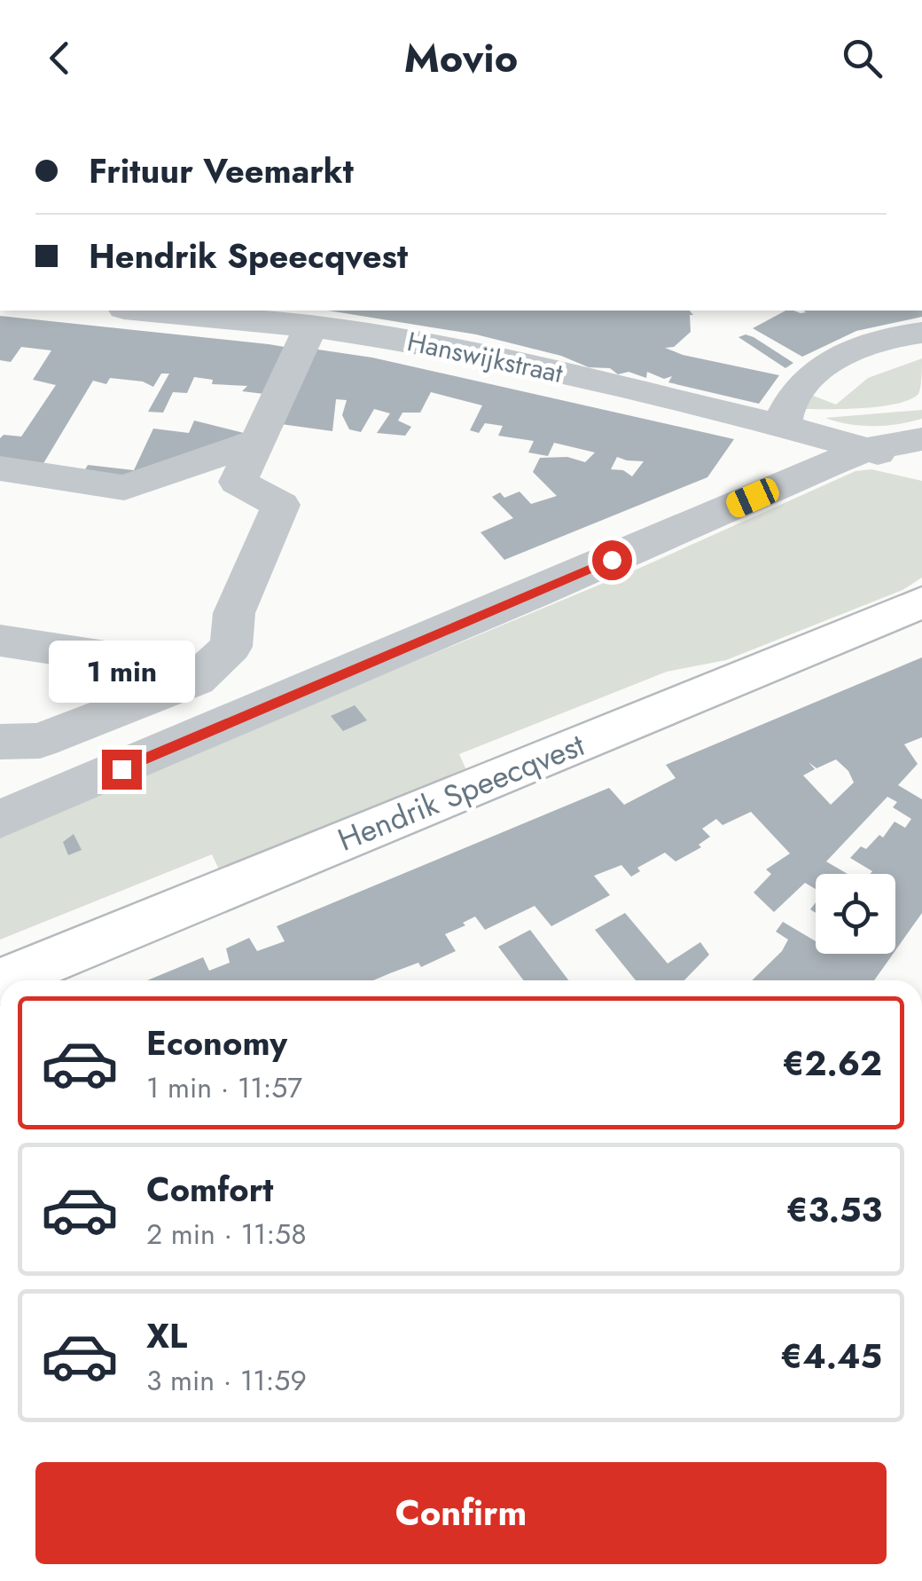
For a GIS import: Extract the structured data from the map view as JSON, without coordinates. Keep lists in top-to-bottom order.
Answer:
{
  "streets": {
    "main road": ["Hendrik Speecqvest"],
    "street": ["Hanswijkstraat"]
  },
  "page": {
    "header": "Movio",
    "banner": ["Frituur Veemarkt", "Hendrik Speecqvest"],
    "bubble": "1 min",
    "list": [
      {
        "name": "Economy",
        "note": "1 min · 11:57",
        "value": "€2.62"
      },
      {
        "name": "Comfort",
        "note": "2 min · 11:58",
        "value": "€3.53"
      },
      {
        "name": "XL",
        "note": "3 min · 11:59",
        "value": "€4.45"
      }
    ],
    "buttons": "Confirm"
  }
}
